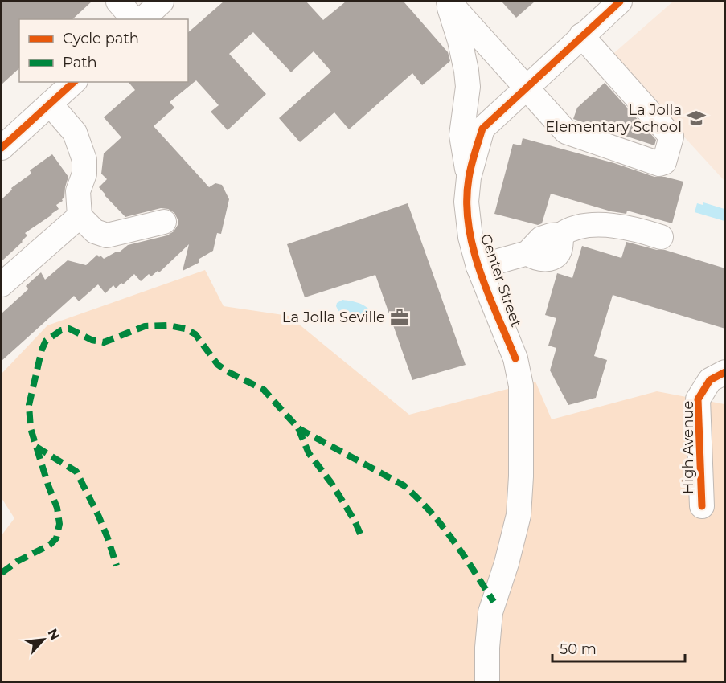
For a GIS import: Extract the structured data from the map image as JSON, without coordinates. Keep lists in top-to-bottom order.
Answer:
{
  "streets": {
    "street": ["Genter Street", "High Avenue"]
  },
  "places": {
    "school or university": ["La Jolla Elementary School"],
    "office": ["La Jolla Seville"]
  },
  "legend": ["Cycle path", "Path"],
  "scale_bar": "50 m",
  "north": "top right"
}
